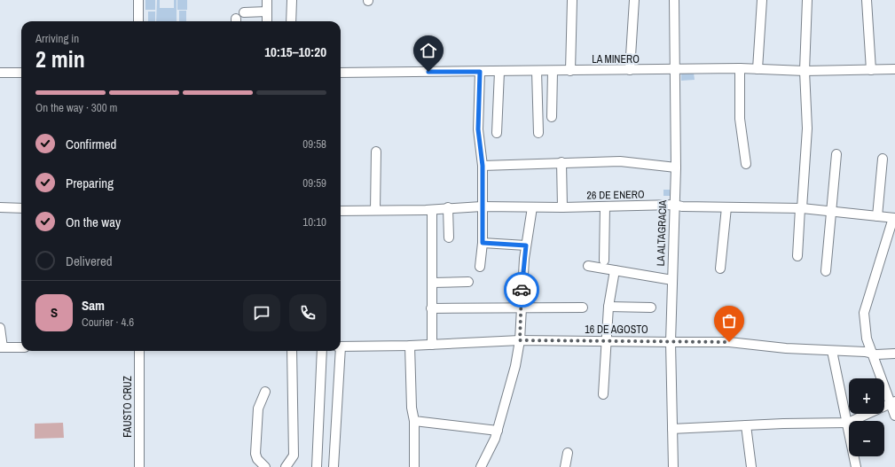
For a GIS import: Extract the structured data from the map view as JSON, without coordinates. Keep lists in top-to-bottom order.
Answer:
{
  "streets": {
    "street": [
      "LA MINERO",
      "26 DE ENERO",
      "LA ALTAGRACIA",
      "16 DE AGOSTO",
      "FAUSTO CRUZ"
    ]
  },
  "crossings": [
    ["LA MINERO", "LA ALTAGRACIA"],
    ["26 DE ENERO", "LA ALTAGRACIA"],
    ["LA ALTAGRACIA", "16 DE AGOSTO"]
  ],
  "page": {
    "heading": ["2 min", "Arriving in", "10:15–10:20"],
    "panel": ["Sam", "Courier · 4.6"],
    "bar": "On the way · 300 m",
    "list": [
      ["Confirmed", "09:58"],
      ["Preparing", "09:59"],
      ["On the way", "10:10"],
      "Delivered"
    ],
    "round": "S",
    "map_buttons": ["+", "−"]
  }
}
